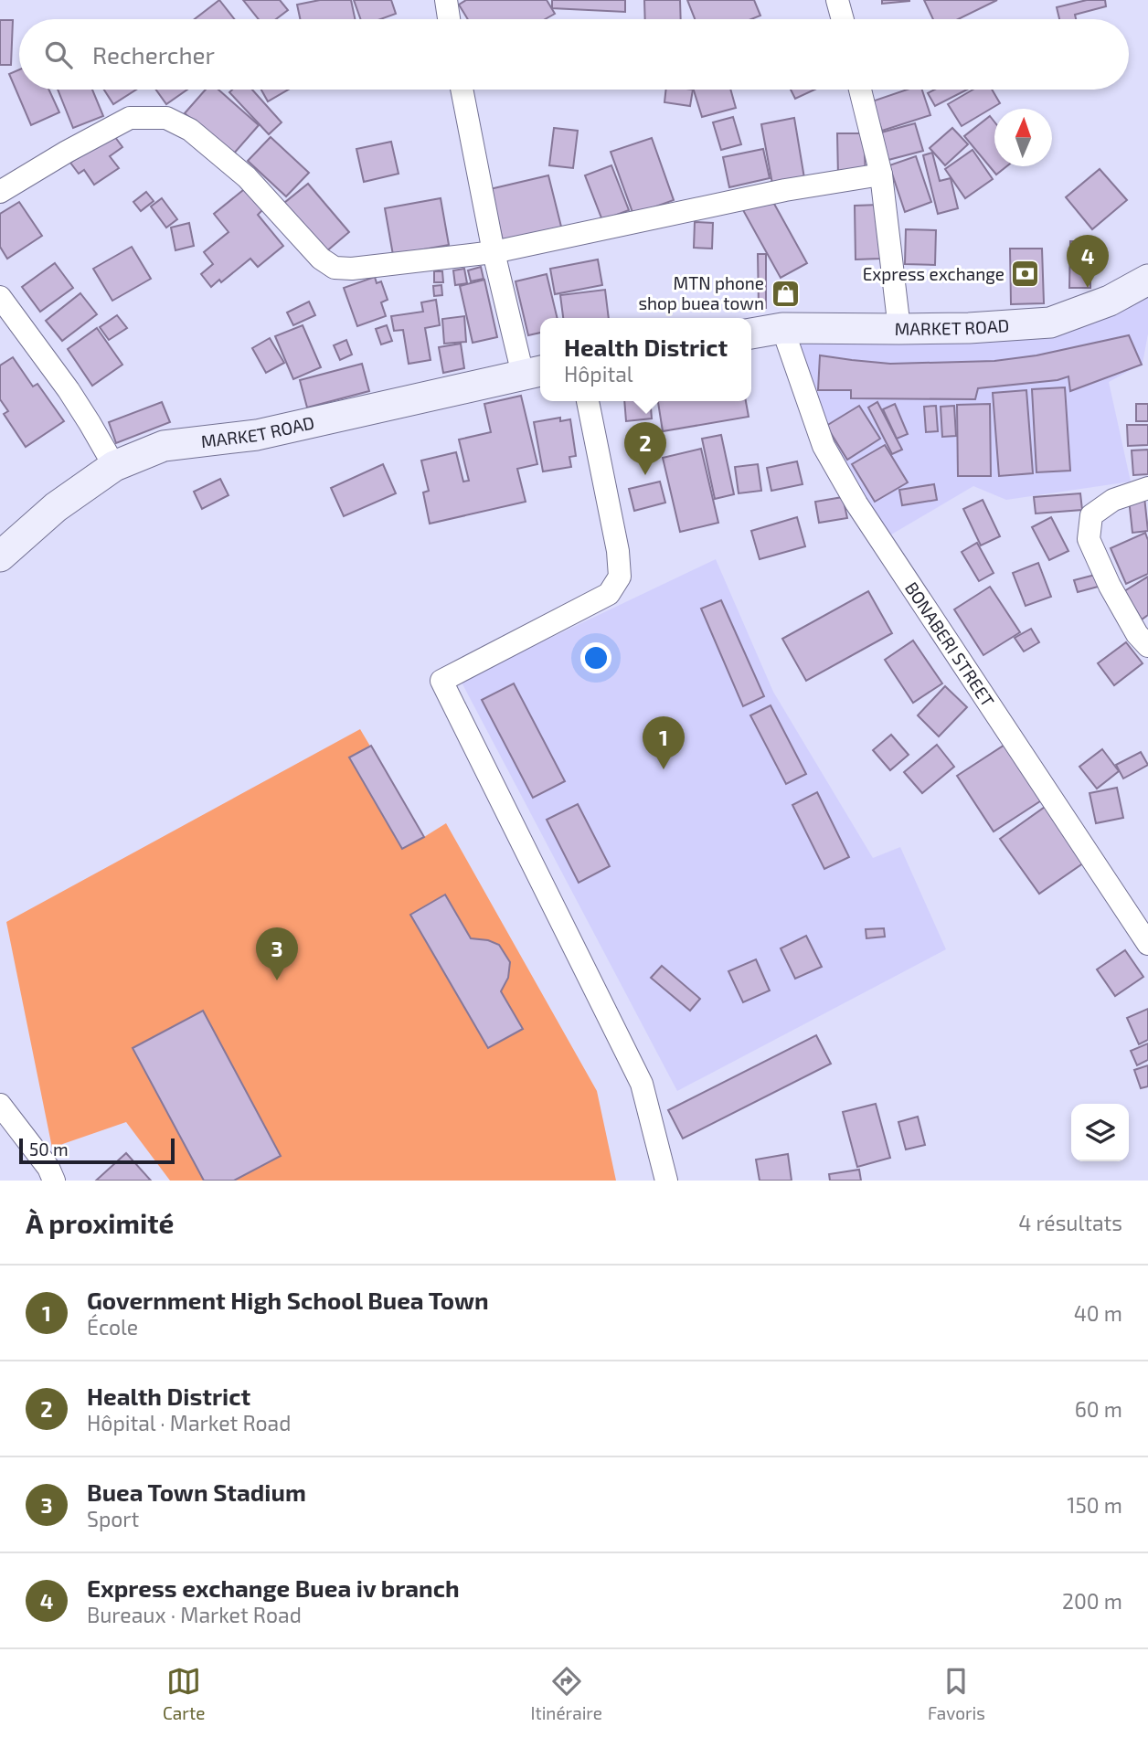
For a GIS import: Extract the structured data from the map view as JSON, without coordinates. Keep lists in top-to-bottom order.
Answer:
{
  "streets": {
    "main road": ["MARKET ROAD"],
    "street": ["BONABERI STREET"]
  },
  "crossings": [
    ["MARKET ROAD", "BONABERI STREET"]
  ],
  "places": {
    "bank": ["Express exchange"],
    "shop": ["MTN phone shop buea town"]
  },
  "scale_bar": "50 m",
  "north": "top",
  "page": {
    "search": "Rechercher",
    "pins": [
      "4",
      "2",
      "1",
      "3"
    ],
    "popup": ["Health District", "Hôpital"],
    "scale": "50 m",
    "heading": ["À proximité", "4 résultats"],
    "list": [
      {
        "mark": "1",
        "name": "Government High School Buea Town",
        "note": "École",
        "value": "40 m"
      },
      {
        "mark": "2",
        "name": "Health District",
        "note": "Hôpital · Market Road",
        "value": "60 m"
      },
      {
        "mark": "3",
        "name": "Buea Town Stadium",
        "note": "Sport",
        "value": "150 m"
      },
      {
        "mark": "4",
        "name": "Express exchange Buea iv branch",
        "note": "Bureaux · Market Road",
        "value": "200 m"
      }
    ],
    "nav": ["Carte", "Itinéraire", "Favoris"]
  }
}
